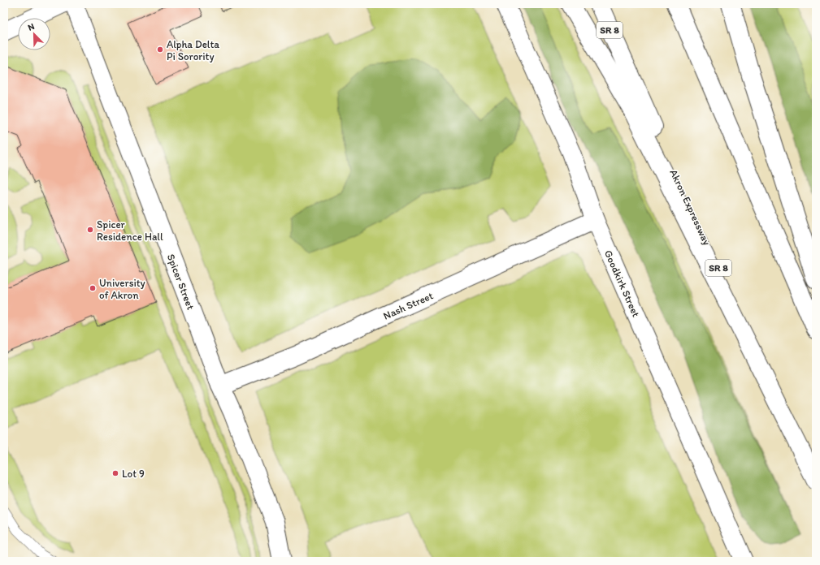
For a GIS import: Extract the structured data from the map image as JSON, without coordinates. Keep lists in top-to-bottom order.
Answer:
{
  "streets": {
    "main road": [
      "SR 8",
      "Akron Expressway",
      "Spicer Street",
      "Goodkirk Street",
      "Nash Street"
    ]
  },
  "crossings": [
    ["Spicer Street", "Nash Street"],
    ["Goodkirk Street", "Nash Street"]
  ],
  "places": [
    "Alpha Delta Pi Sorority",
    "Spicer Residence Hall",
    "University of Akron",
    "Lot 9"
  ],
  "north": "top left"
}
